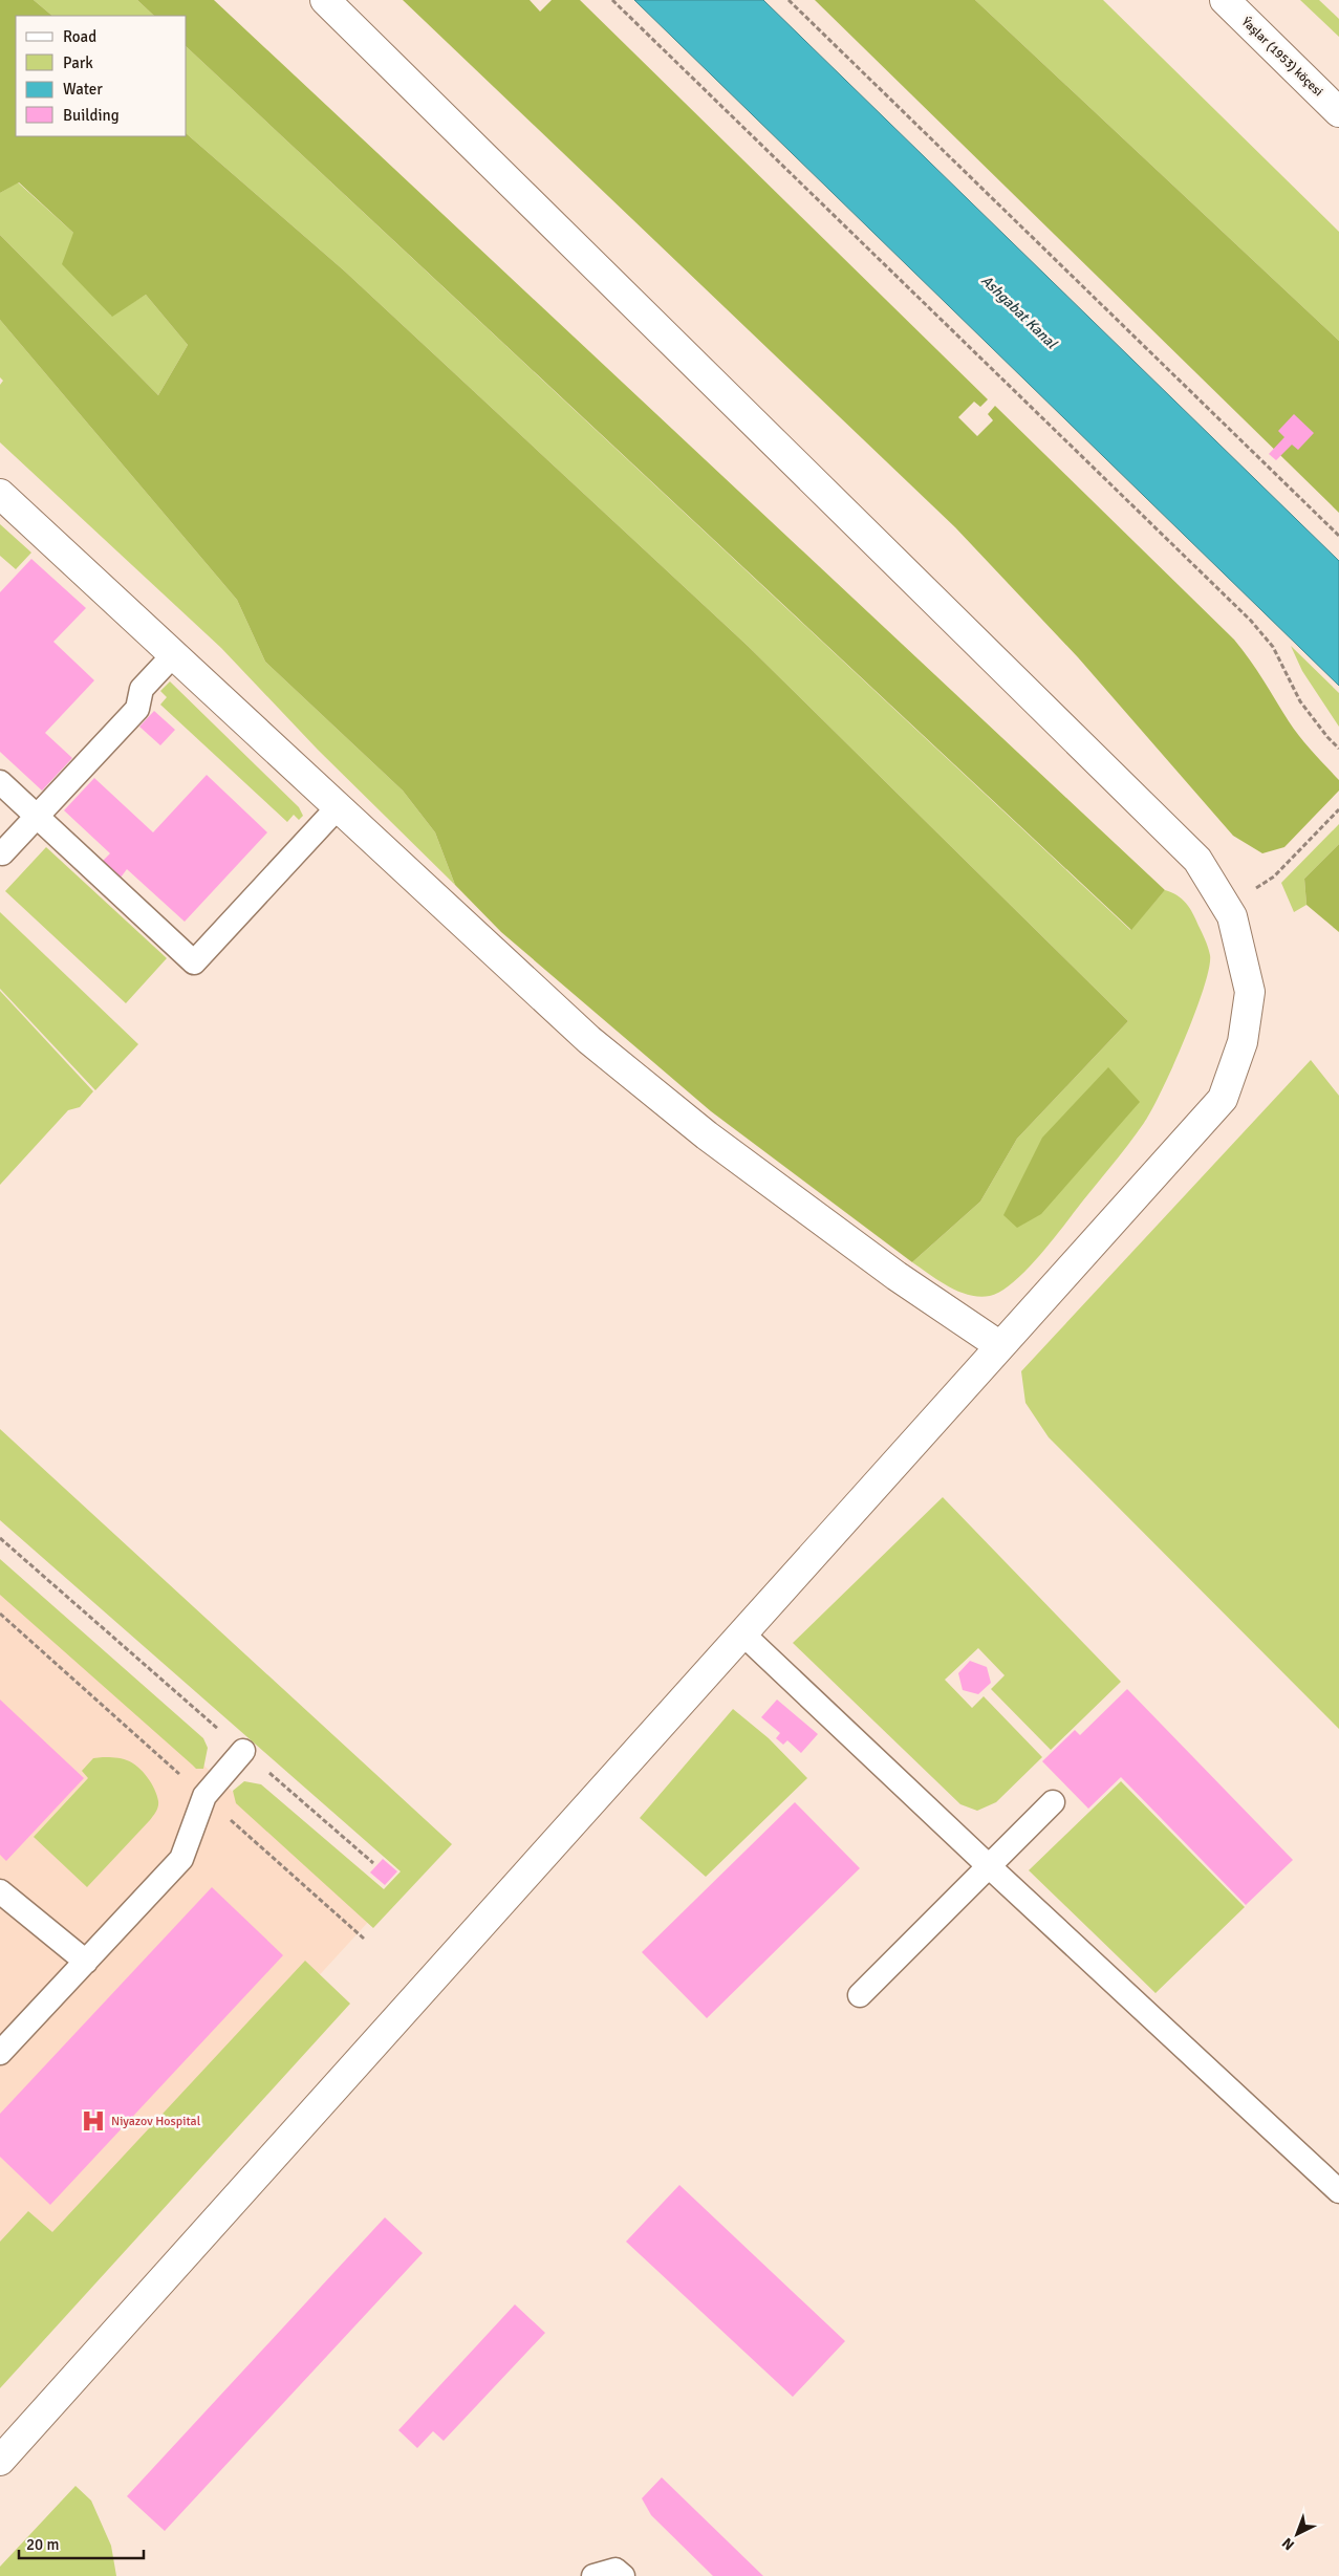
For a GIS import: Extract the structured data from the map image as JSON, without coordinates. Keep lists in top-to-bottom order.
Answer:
{
  "streets": {
    "street": ["Ýaşlar (1953) köçesi"]
  },
  "water": ["Ashgabat Kanal"],
  "places": {
    "hospital": ["Niyazov Hospital"]
  },
  "legend": [
    "Road",
    "Park",
    "Water",
    "Building"
  ],
  "scale_bar": "20 m",
  "north": "bottom left"
}
